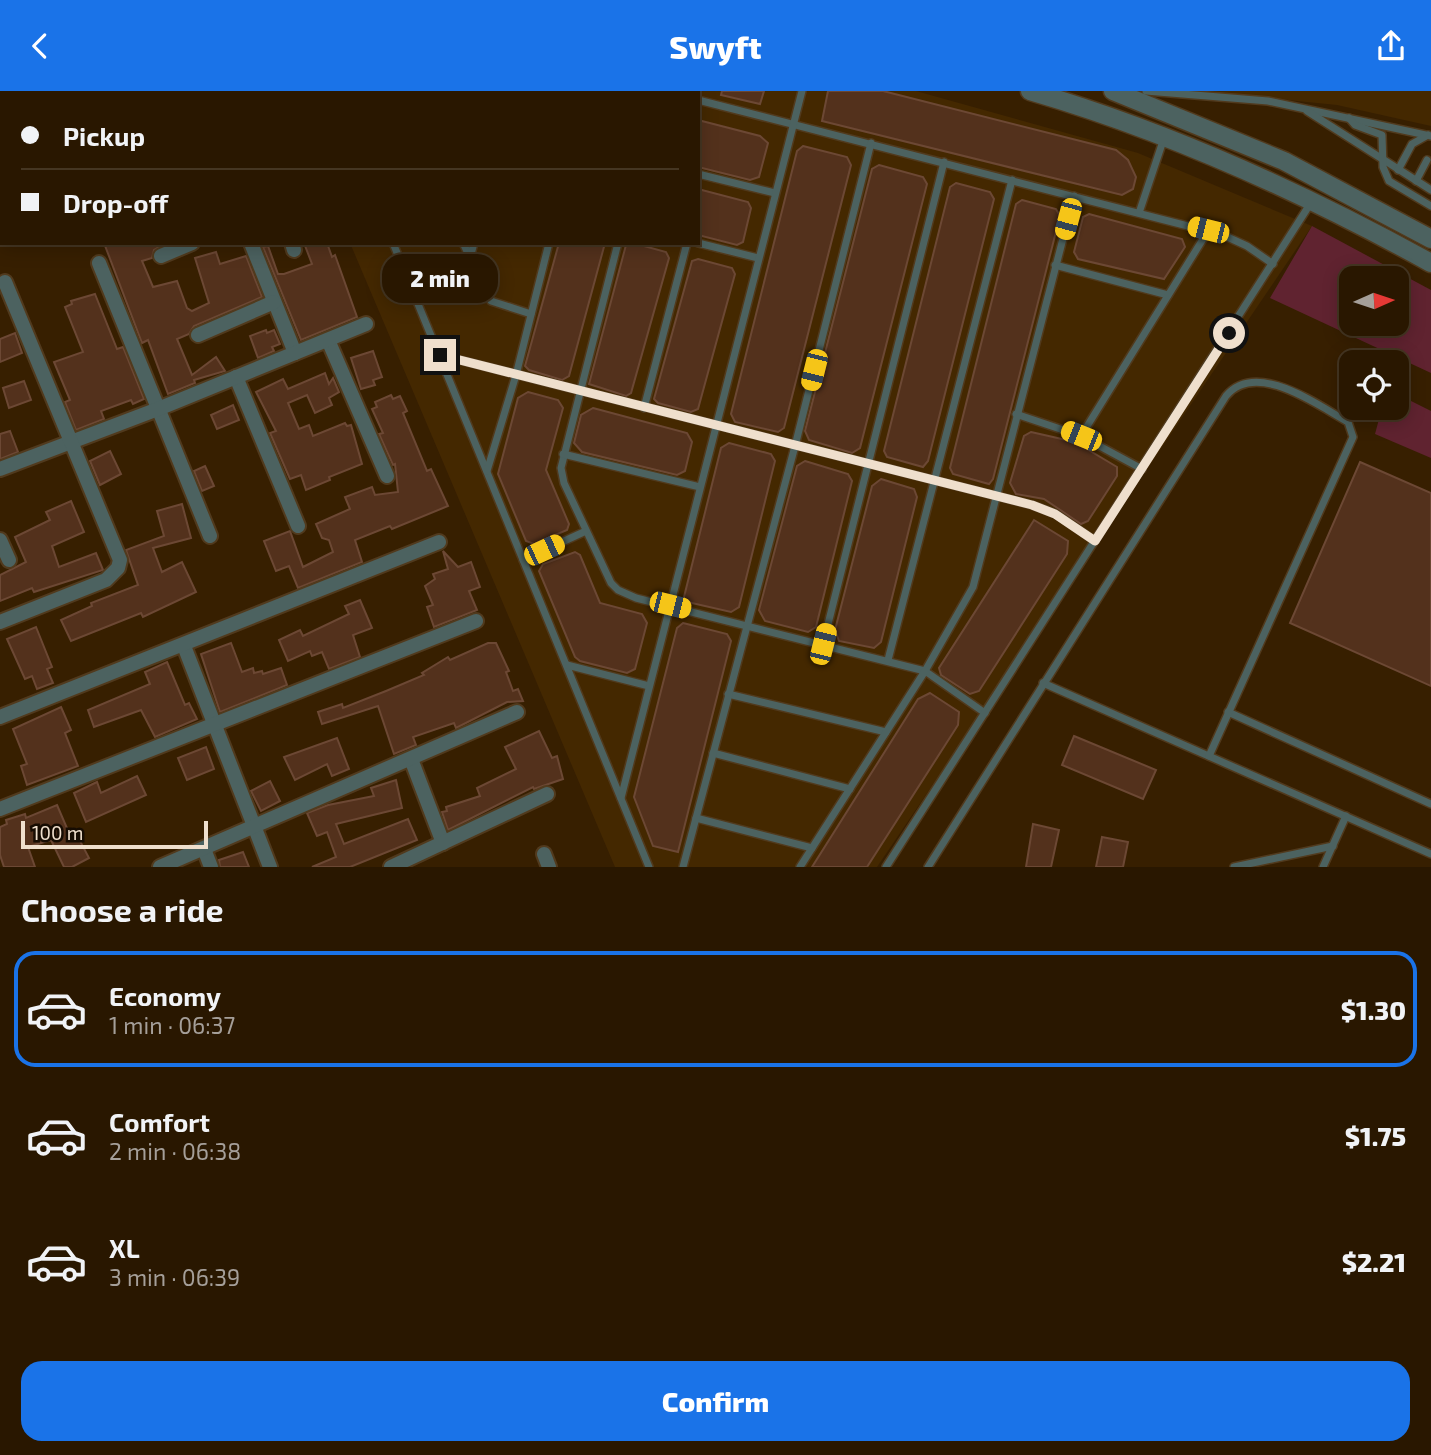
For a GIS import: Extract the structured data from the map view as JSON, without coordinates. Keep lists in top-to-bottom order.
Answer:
{
  "scale_bar": "100 m",
  "north": "right",
  "page": {
    "header": "Swyft",
    "banner": ["Pickup", "Drop-off"],
    "bubble": "2 min",
    "scale": "100 m",
    "heading": "Choose a ride",
    "list": [
      {
        "name": "Economy",
        "note": "1 min · 06:37",
        "value": "$1.30"
      },
      {
        "name": "Comfort",
        "note": "2 min · 06:38",
        "value": "$1.75"
      },
      {
        "name": "XL",
        "note": "3 min · 06:39",
        "value": "$2.21"
      }
    ],
    "buttons": "Confirm"
  }
}
